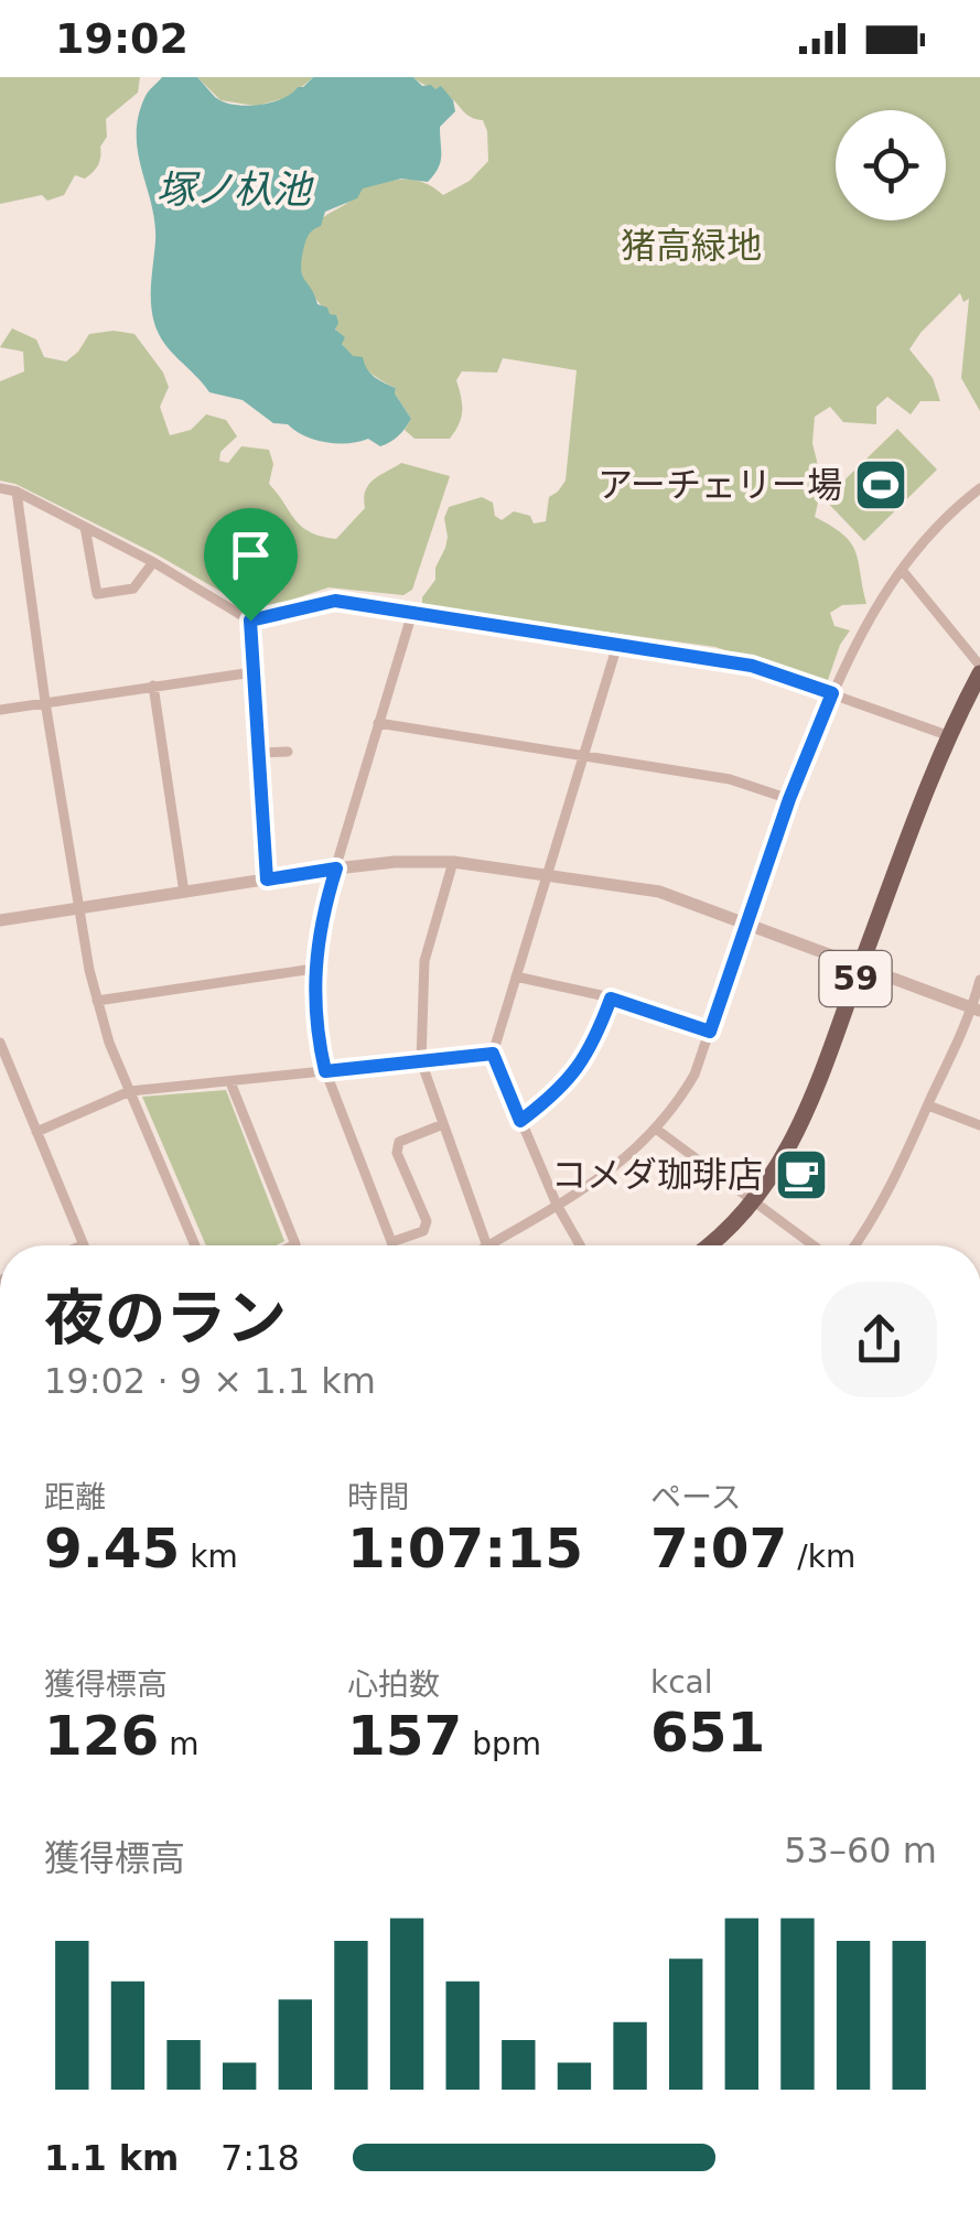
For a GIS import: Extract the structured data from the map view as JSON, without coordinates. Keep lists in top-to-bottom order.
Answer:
{
  "streets": {
    "main road": ["59"]
  },
  "water": ["塚ノ杁池"],
  "parks": ["猪高緑地"],
  "places": {
    "sports": ["アーチェリー場"],
    "cafe": ["コメダ珈琲店"]
  },
  "page": {
    "status": "19:02",
    "heading": ["夜のラン", "19:02 · 9 × 1.1 km"],
    "stats": [
      ["距離", "9.45 km"],
      ["時間", "1:07:15"],
      ["ペース", "7:07 /km"],
      ["獲得標高", "126 m"],
      ["心拍数", "157 bpm"],
      ["kcal", "651"]
    ],
    "chart": ["獲得標高", "53–60 m"],
    "list": [
      {
        "name": "1.1 km",
        "note": "7:18"
      }
    ]
  }
}
